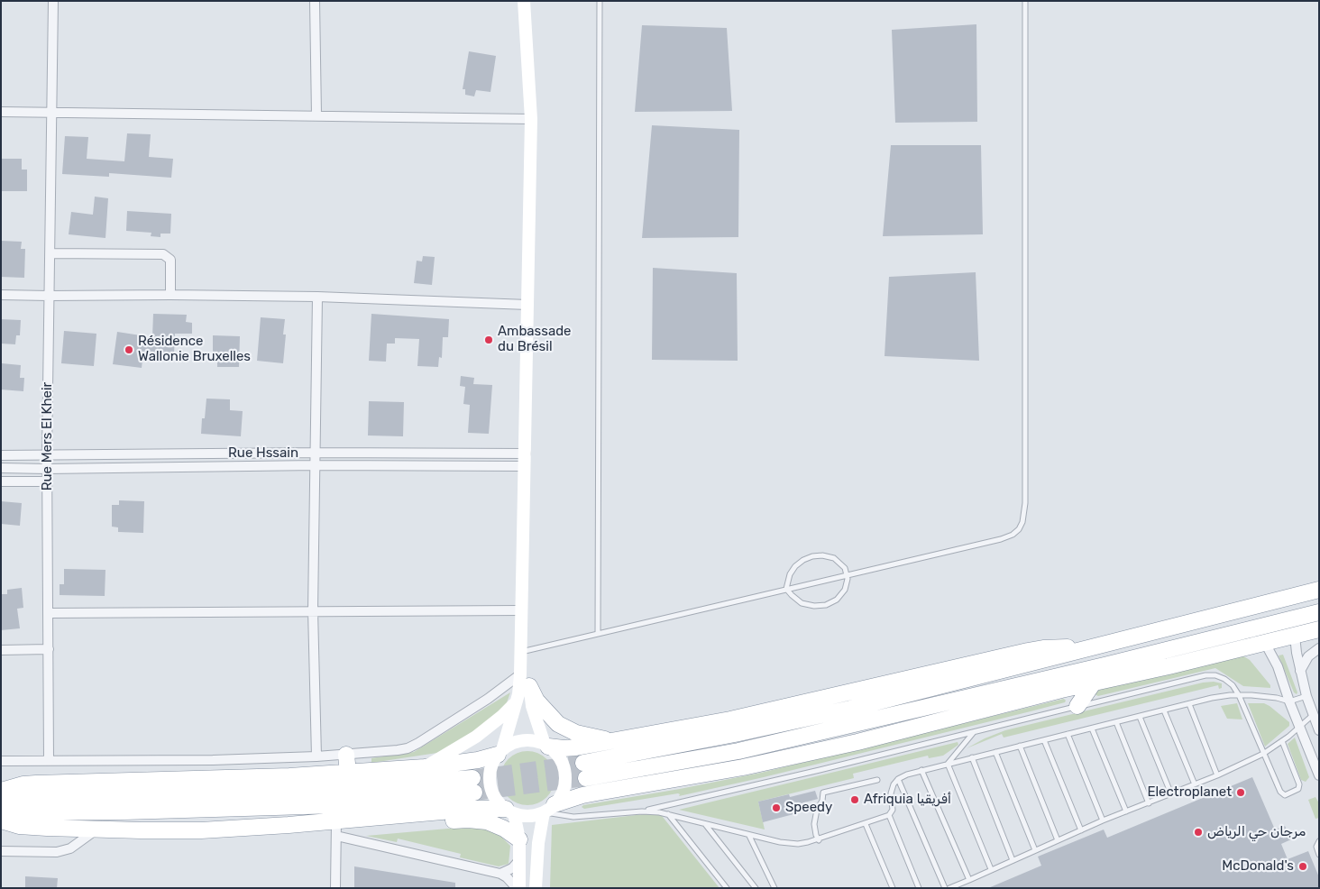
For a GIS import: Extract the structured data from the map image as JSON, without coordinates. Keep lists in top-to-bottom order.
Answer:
{
  "streets": {
    "street": ["Rue Mers El Kheir", "Rue Hssain"]
  },
  "crossings": [
    ["Rue Mers El Kheir", "Rue Hssain"]
  ],
  "places": [
    "Ambassade du Brésil",
    "Résidence Wallonie Bruxelles",
    "Electroplanet",
    "Afriquia أفريقيا",
    "Speedy",
    "مرجان حي الرياض",
    "McDonald's"
  ]
}
